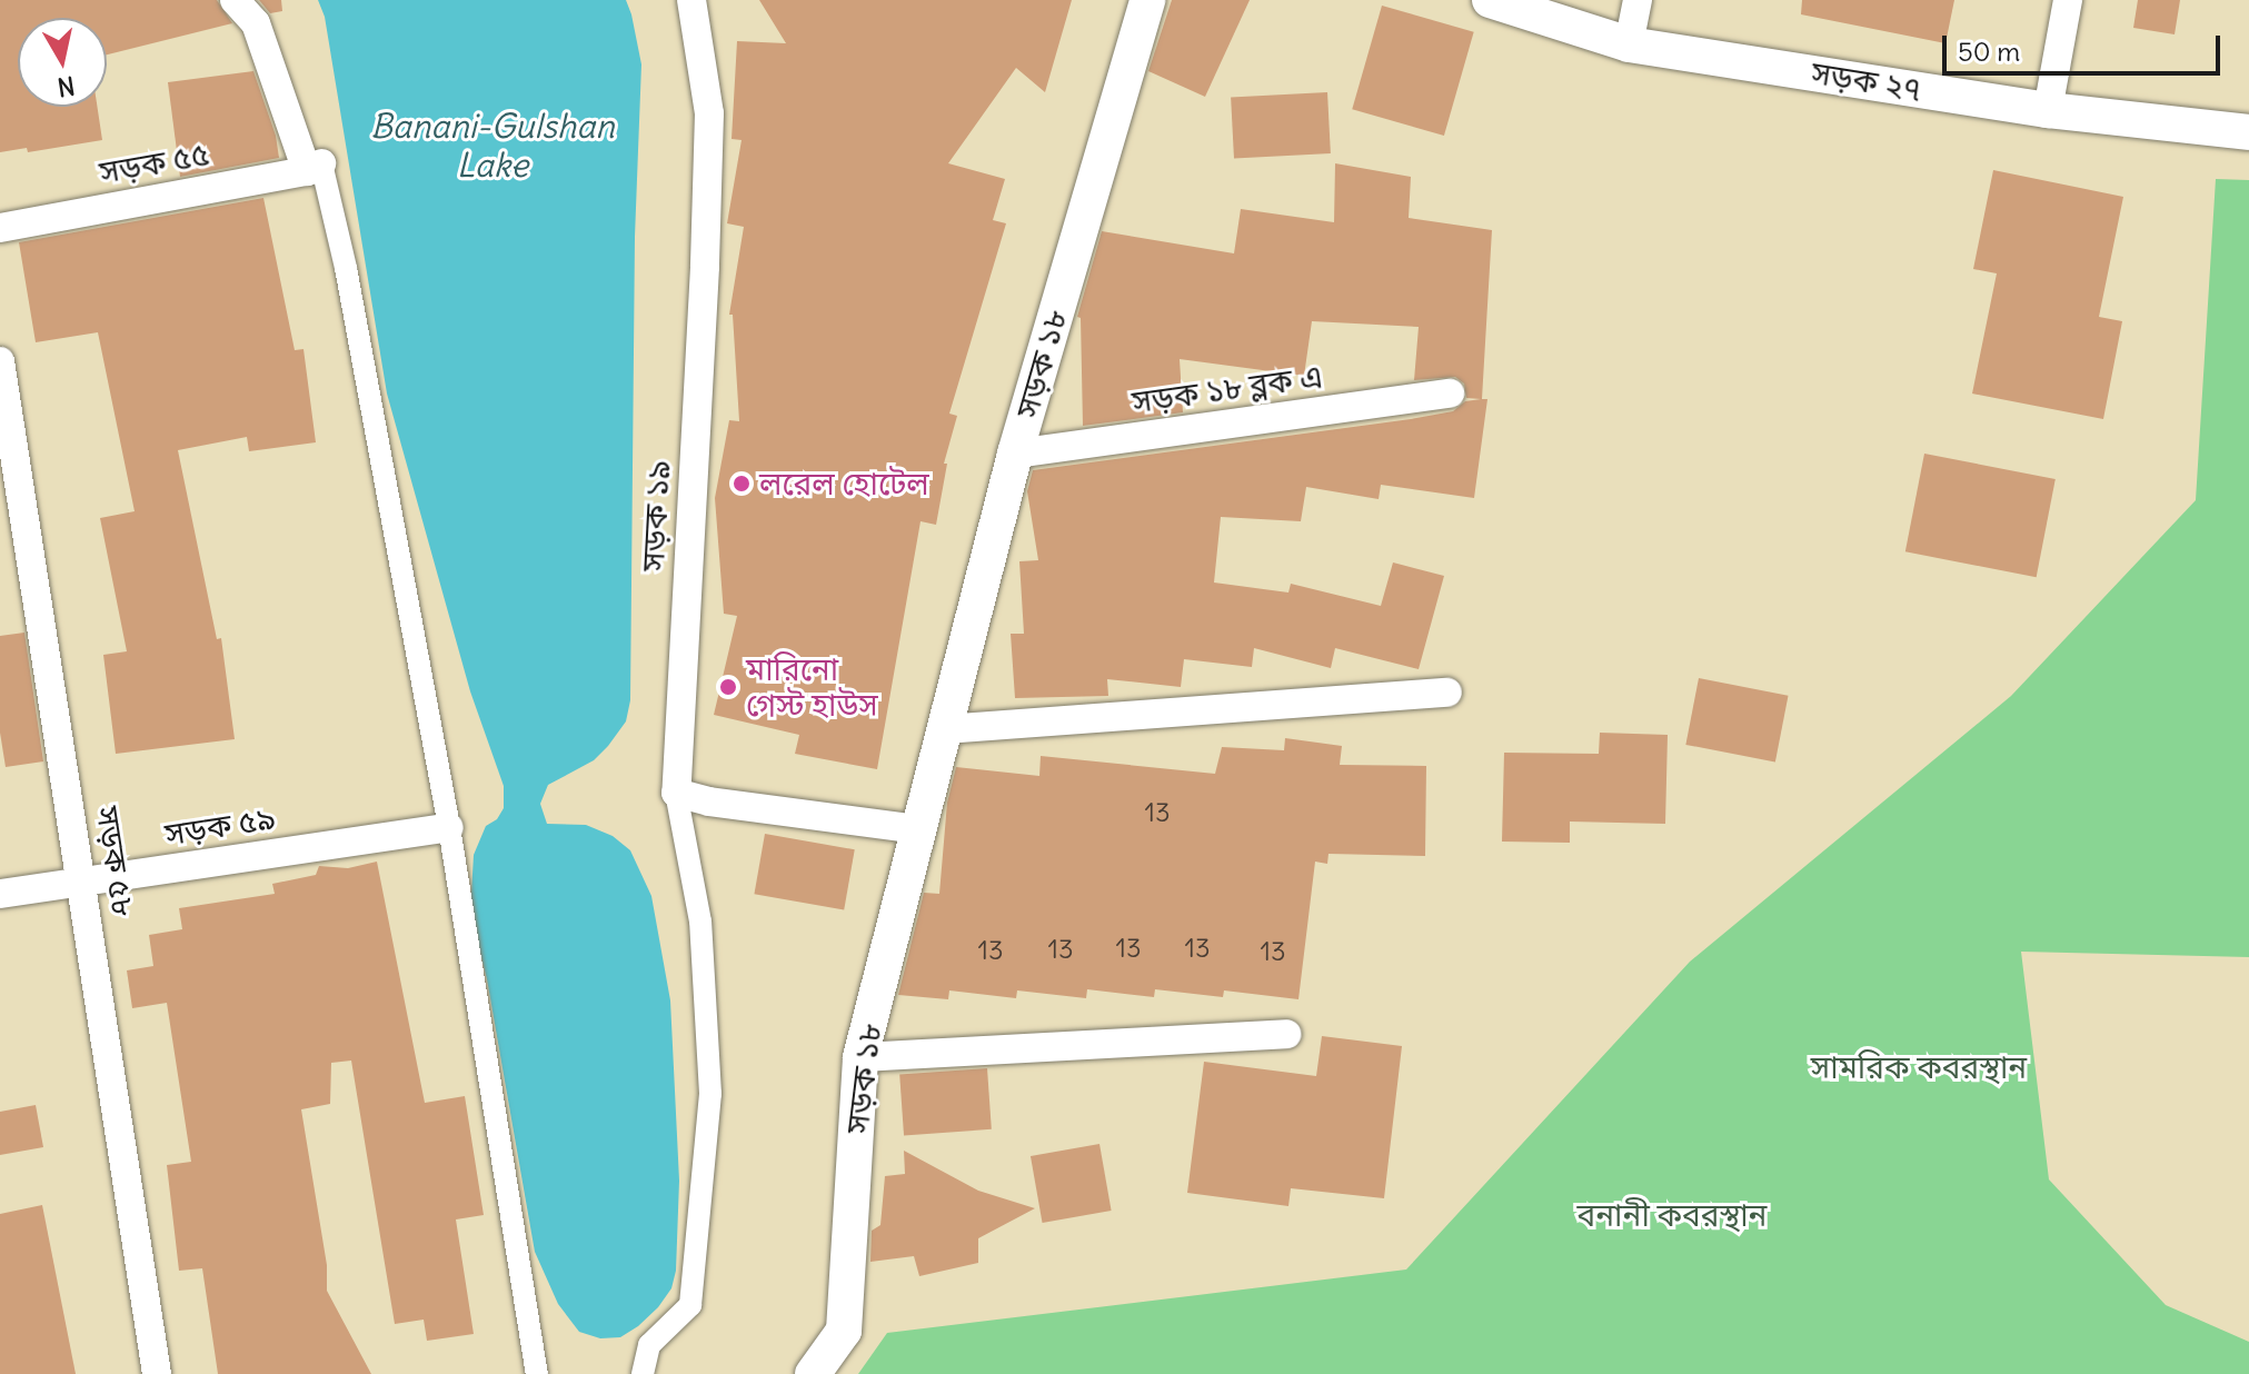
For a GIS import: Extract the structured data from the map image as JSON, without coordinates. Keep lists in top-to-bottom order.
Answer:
{
  "streets": {
    "street": [
      "সড়ক ২৭",
      "সড়ক ৫৫",
      "সড়ক ১৮",
      "সড়ক ১৮ ব্লক এ",
      "সড়ক ১৯",
      "সড়ক ৫৯",
      "সড়ক ৫৮"
    ]
  },
  "crossings": [
    ["সড়ক ১৮", "সড়ক ১৮ ব্লক এ"],
    ["সড়ক ৫৯", "সড়ক ৫৮"]
  ],
  "water": ["Banani-Gulshan Lake"],
  "parks": ["সামরিক কবরস্থান", "বনানী কবরস্থান"],
  "places": ["লরেল হোটেল", "মারিনো গেস্ট হাউস"],
  "house_numbers": [
    "13",
    "13",
    "13",
    "13",
    "13",
    "13"
  ],
  "scale_bar": "50 m",
  "north": "bottom"
}
